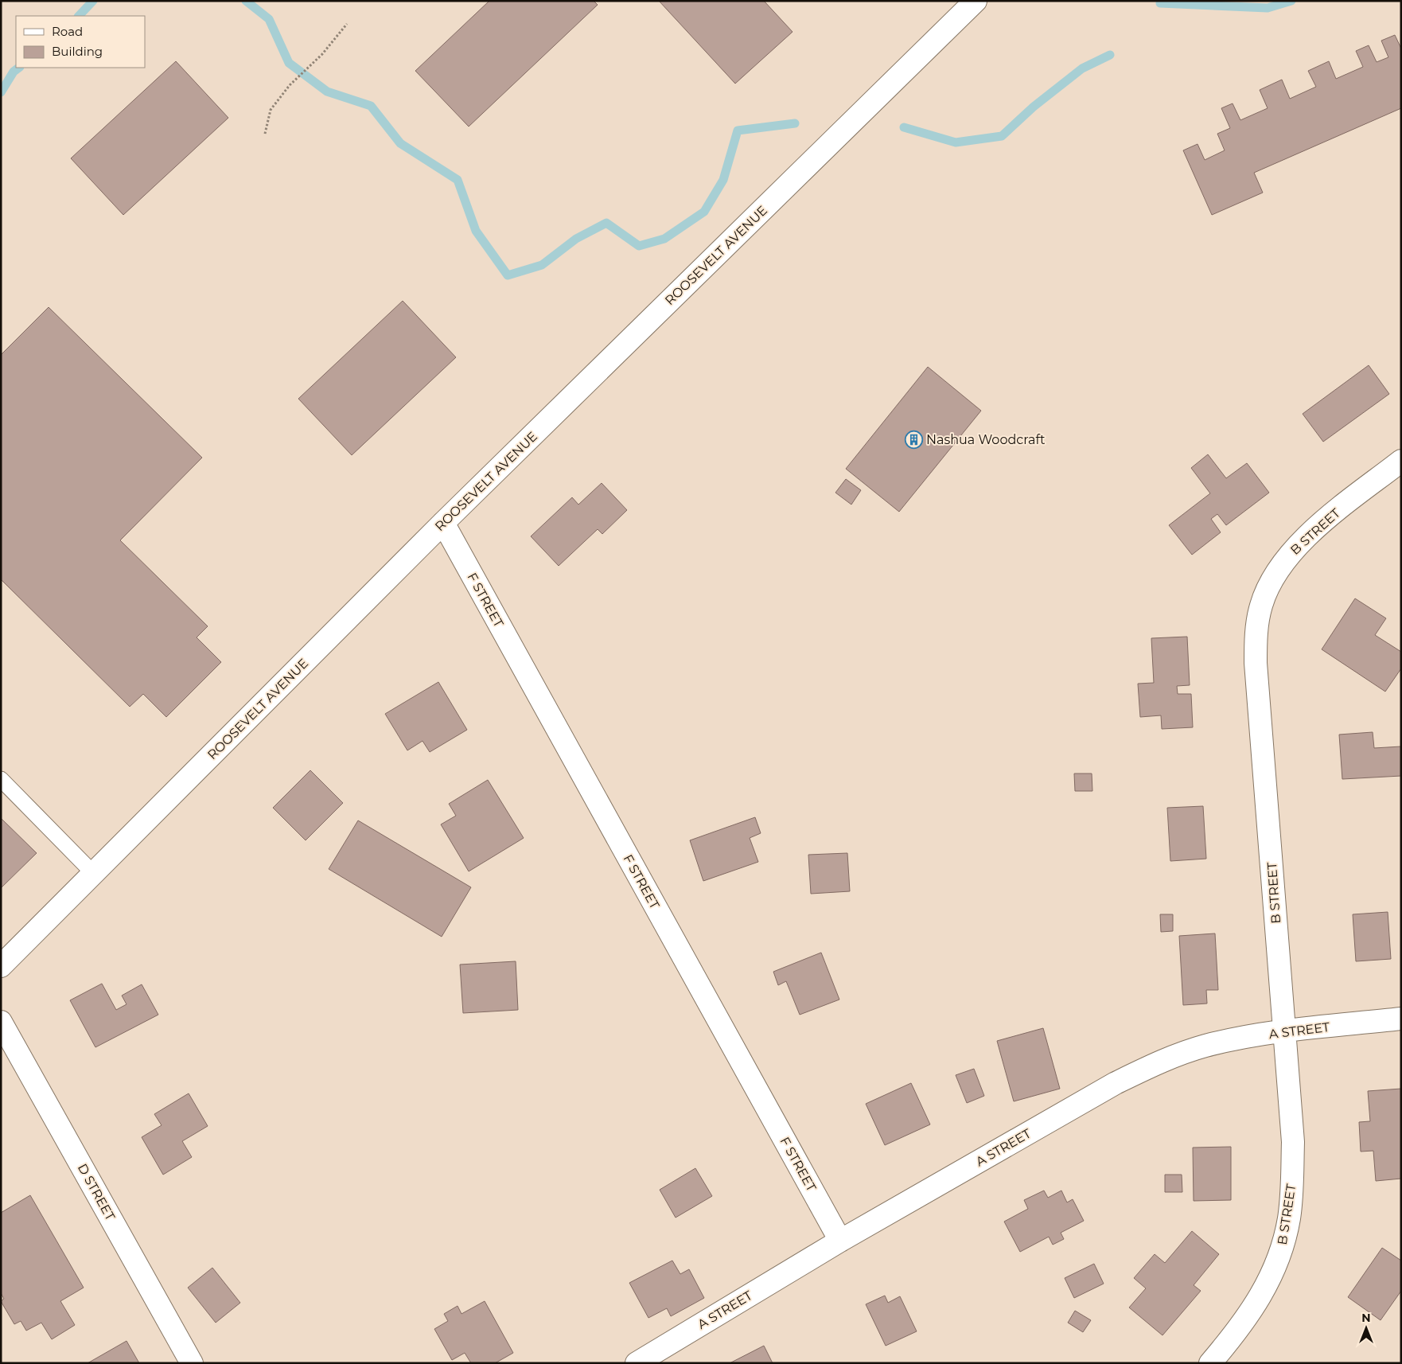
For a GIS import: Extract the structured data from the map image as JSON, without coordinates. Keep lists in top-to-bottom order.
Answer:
{
  "streets": {
    "street": [
      "ROOSEVELT AVENUE",
      "B STREET",
      "F STREET",
      "A STREET",
      "D STREET"
    ]
  },
  "crossings": [
    ["ROOSEVELT AVENUE", "F STREET"],
    ["B STREET", "A STREET"],
    ["F STREET", "A STREET"]
  ],
  "places": {
    "building": ["Nashua Woodcraft"]
  },
  "legend": ["Road", "Building"],
  "north": "top"
}
